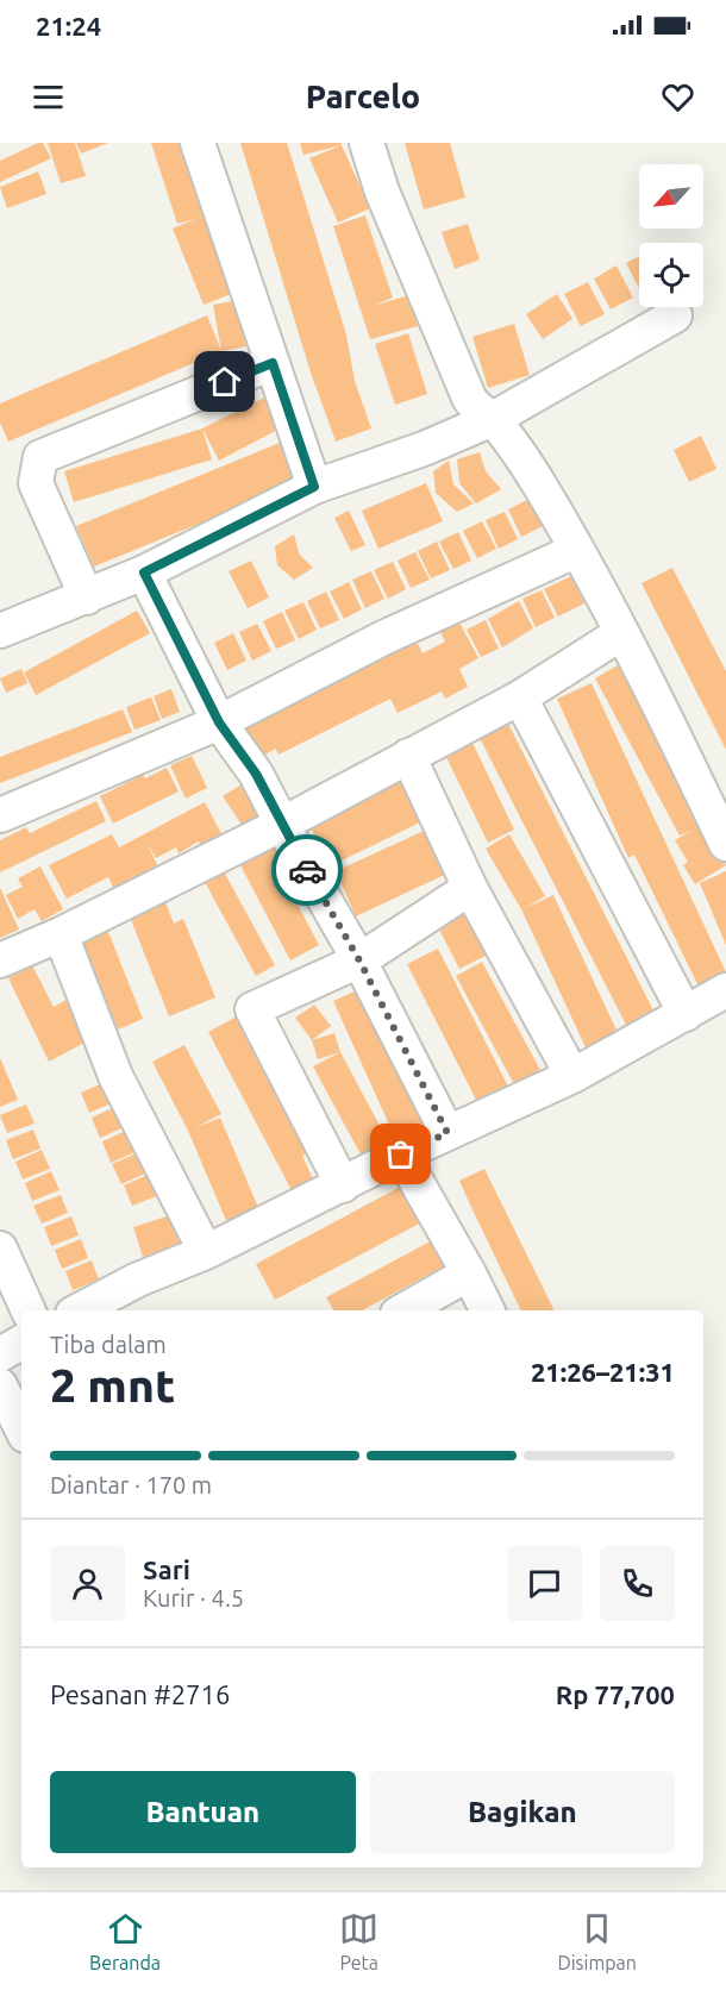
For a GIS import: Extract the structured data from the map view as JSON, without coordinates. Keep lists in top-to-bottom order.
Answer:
{
  "north": "bottom left",
  "page": {
    "status": "21:24",
    "header": "Parcelo",
    "heading": ["2 mnt", "Tiba dalam", "21:26–21:31"],
    "panel": [
      "Sari",
      "Kurir · 4.5",
      "Pesanan #2716",
      "Rp 77,700"
    ],
    "bar": "Diantar · 170 m",
    "buttons": ["Bantuan", "Bagikan"],
    "tabs": ["Beranda", "Peta", "Disimpan"]
  }
}
